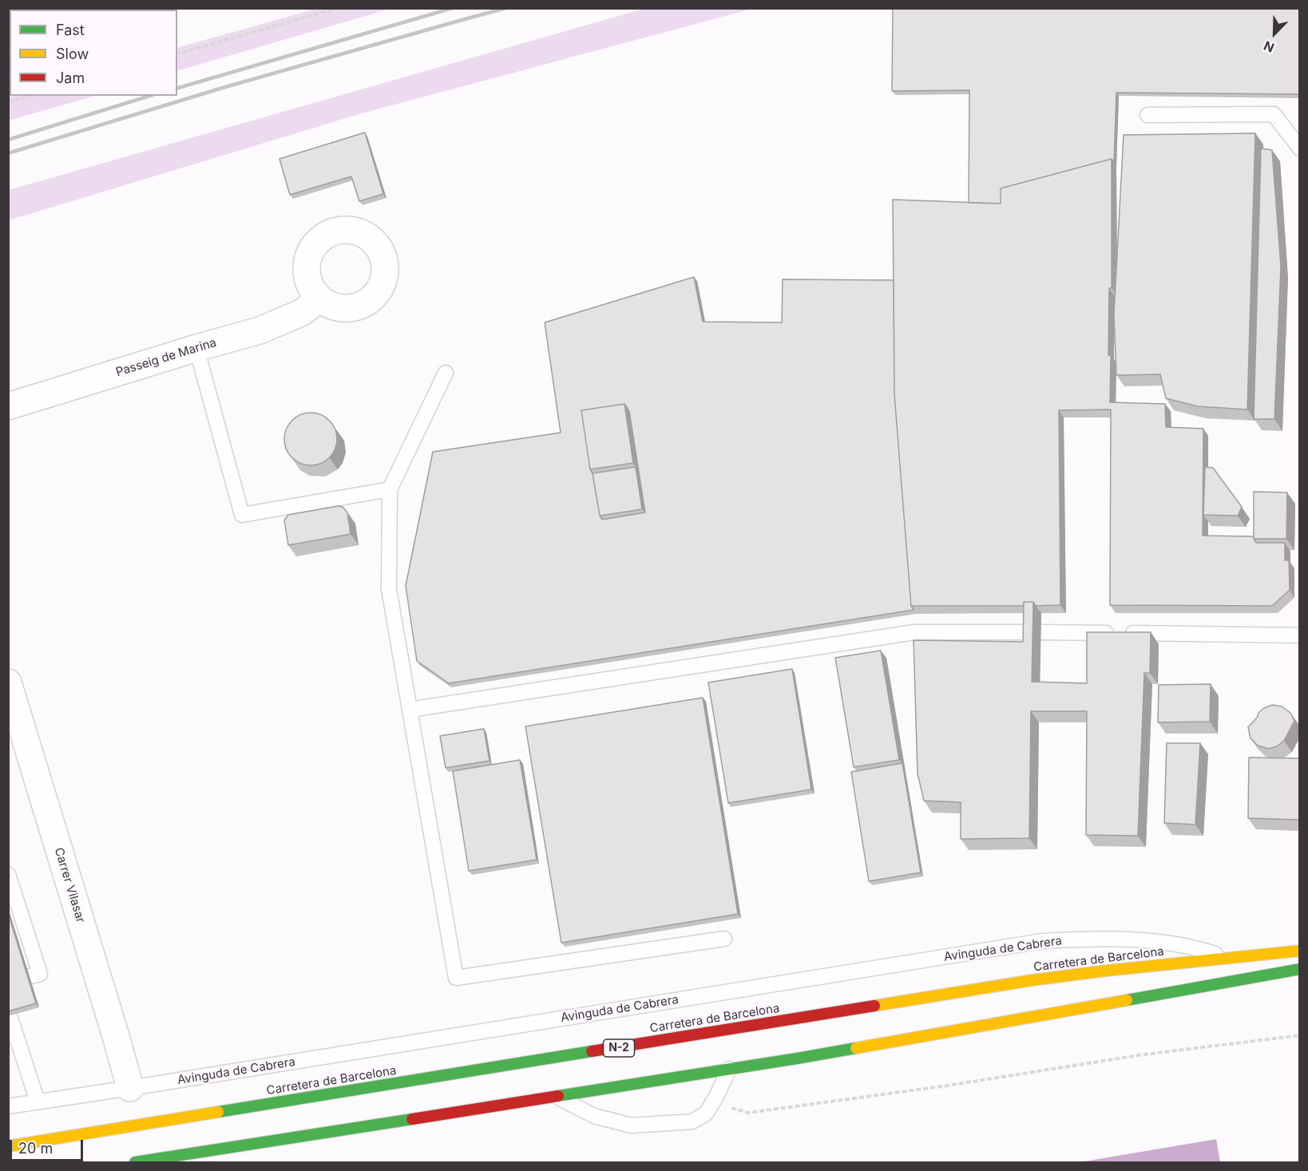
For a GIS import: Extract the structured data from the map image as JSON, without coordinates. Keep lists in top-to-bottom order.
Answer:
{
  "streets": {
    "main road": ["Carretera de Barcelona", "N-2"],
    "street": ["Passeig de Marina", "Carrer Vilasar"],
    "lane": ["Avinguda de Cabrera"]
  },
  "crossings": [
    ["Carrer Vilasar", "Avinguda de Cabrera"],
    ["Avinguda de Cabrera", "Carretera de Barcelona"]
  ],
  "legend": ["Fast", "Slow", "Jam"],
  "scale_bar": "20 m",
  "north": "bottom left"
}
